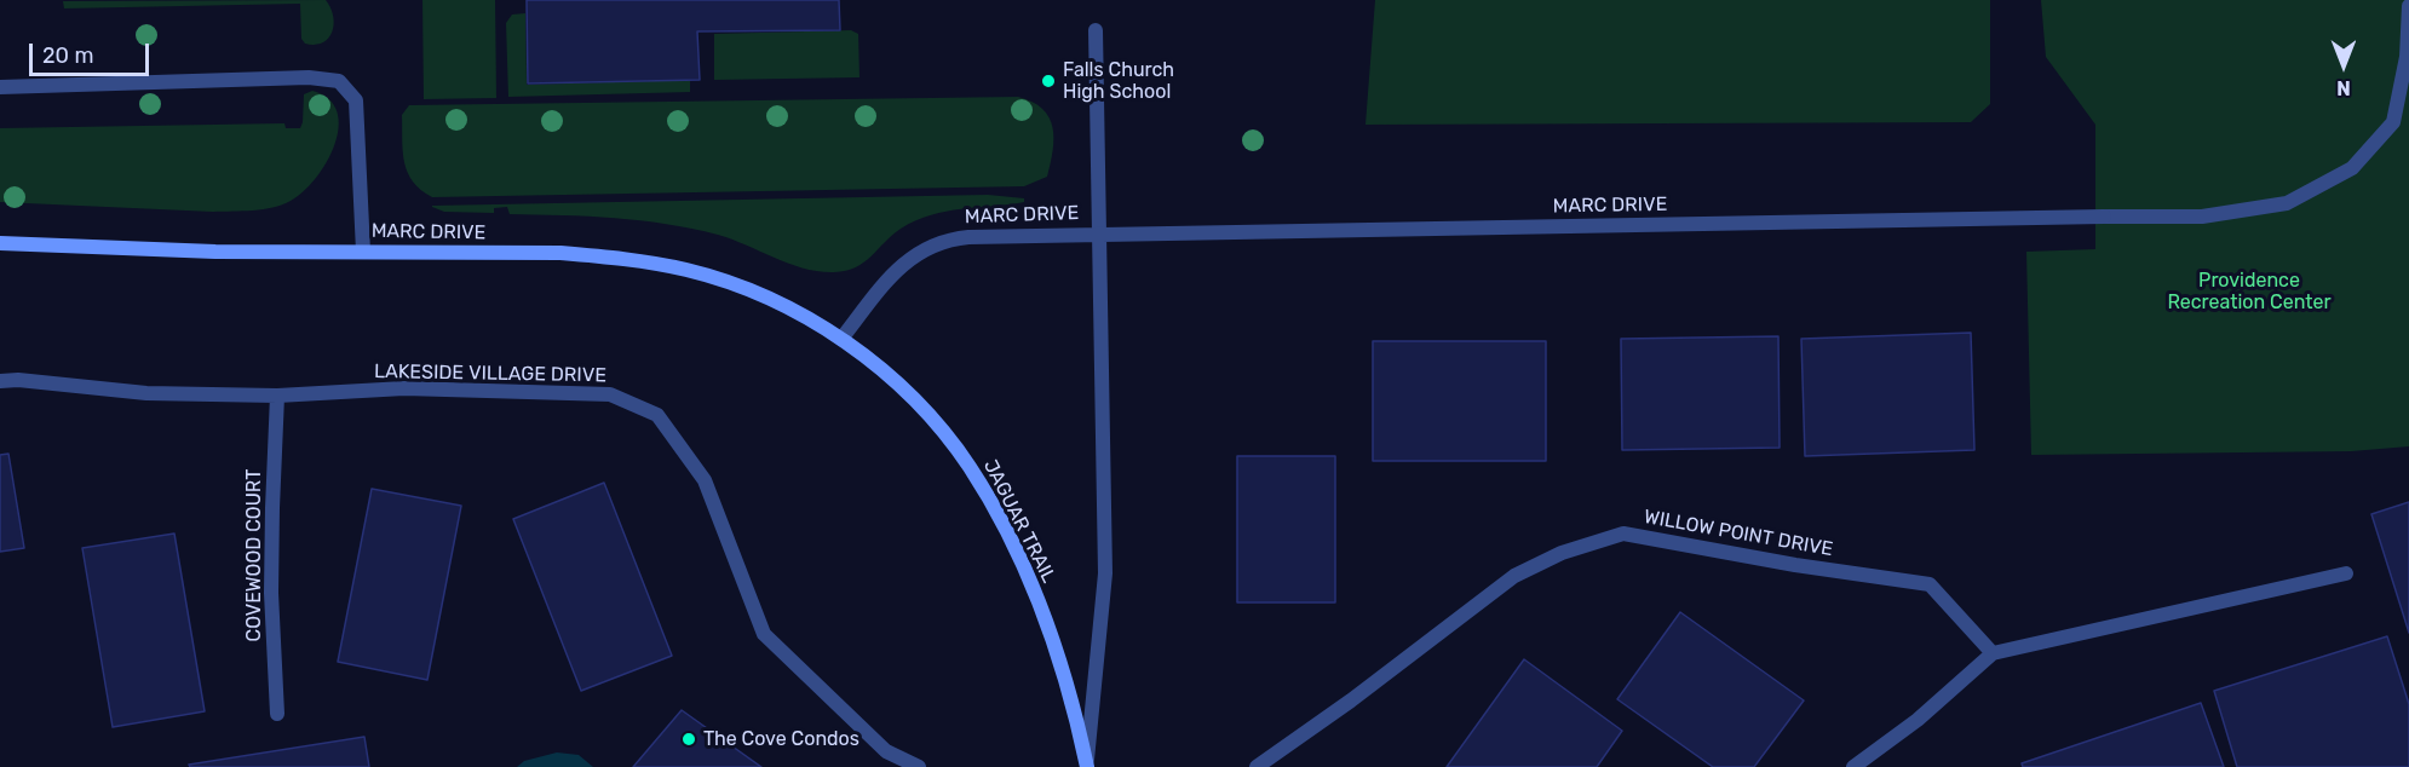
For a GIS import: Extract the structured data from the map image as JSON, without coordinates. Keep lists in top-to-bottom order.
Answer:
{
  "streets": {
    "street": [
      "MARC DRIVE",
      "LAKESIDE VILLAGE DRIVE",
      "JAGUAR TRAIL",
      "WILLOW POINT DRIVE",
      "COVEWOOD COURT"
    ]
  },
  "crossings": [
    ["MARC DRIVE", "JAGUAR TRAIL"],
    ["LAKESIDE VILLAGE DRIVE", "COVEWOOD COURT"]
  ],
  "parks": ["Providence Recreation Center"],
  "places": ["Falls Church High School", "The Cove Condos"],
  "scale_bar": "20 m",
  "north": "bottom"
}
